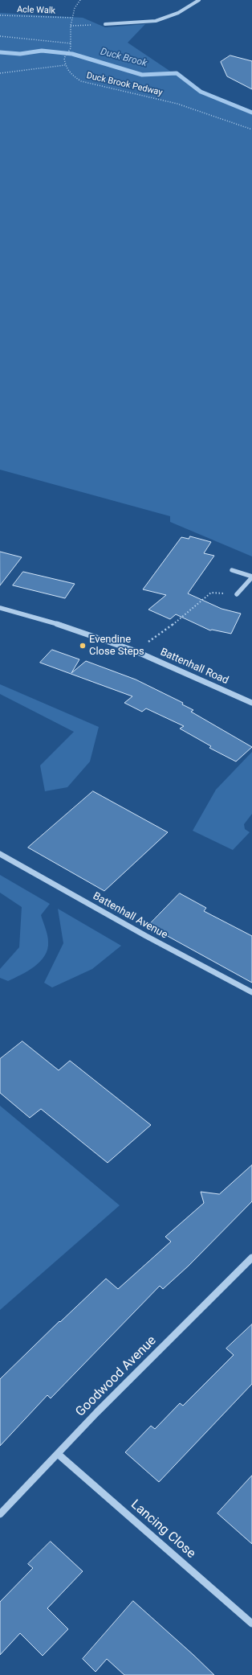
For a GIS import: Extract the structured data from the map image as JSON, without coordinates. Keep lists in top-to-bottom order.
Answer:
{
  "streets": {
    "street": [
      "Battenhall Road",
      "Battenhall Avenue",
      "Goodwood Avenue",
      "Lancing Close"
    ],
    "path": ["Acle Walk", "Duck Brook Pedway"]
  },
  "crossings": [
    ["Goodwood Avenue", "Lancing Close"]
  ],
  "water": ["Duck Brook"],
  "places": ["Evendine Close Steps"]
}
